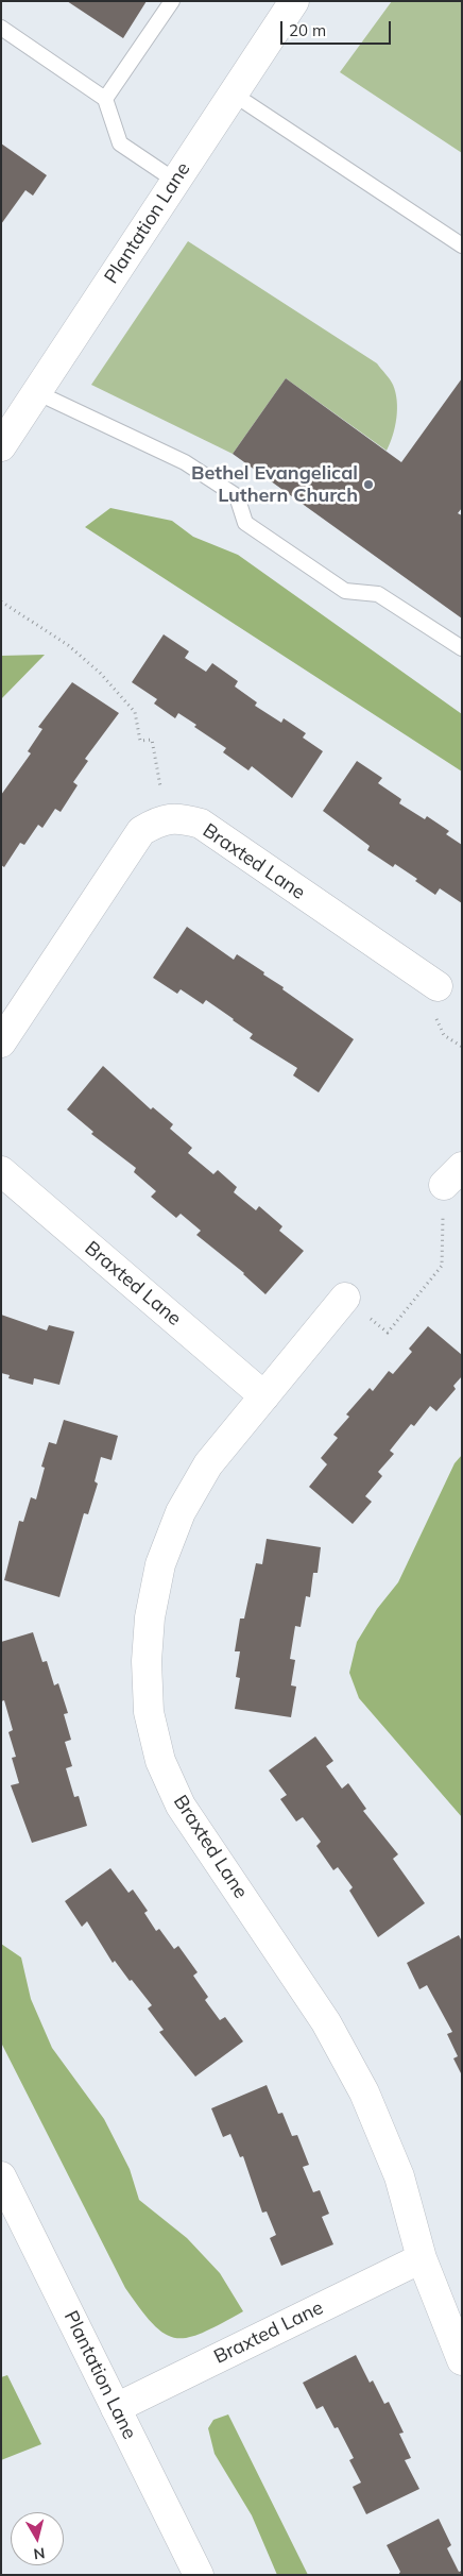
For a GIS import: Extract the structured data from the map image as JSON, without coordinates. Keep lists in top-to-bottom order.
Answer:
{
  "streets": {
    "street": ["Plantation Lane", "Braxted Lane"]
  },
  "crossings": [
    ["Plantation Lane", "Braxted Lane"]
  ],
  "places": ["Bethel Evangelical Luthern Church"],
  "scale_bar": "20 m",
  "north": "bottom"
}
